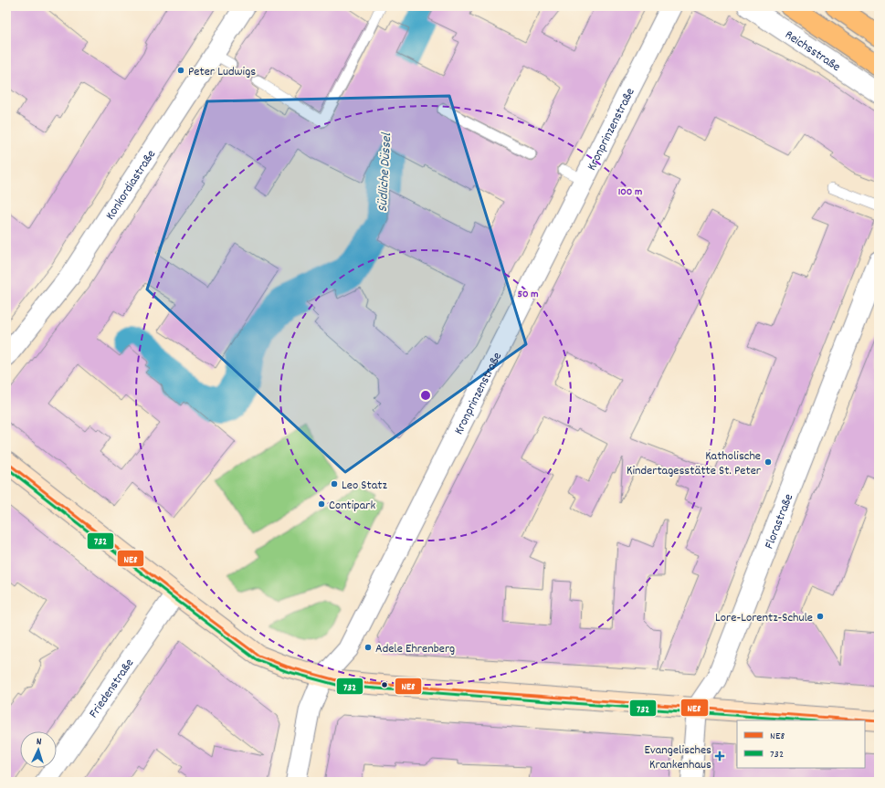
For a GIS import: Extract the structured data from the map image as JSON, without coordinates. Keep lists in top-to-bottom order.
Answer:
{
  "streets": {
    "street": [
      "Reichsstraße",
      "Kronprinzenstraße",
      "Konkordiastraße",
      "Florastraße",
      "Friedenstraße"
    ]
  },
  "water": ["Südliche Düssel"],
  "places": {
    "other": [
      "Peter Ludwigs",
      "Katholische Kindertagesstätte St. Peter",
      "Leo Statz",
      "Contipark",
      "Lore-Lorentz-Schule",
      "Adele Ehrenberg"
    ],
    "health": ["Evangelisches Krankenhaus"]
  },
  "lines": ["transit line NE8", "transit line 732"],
  "legend": ["NE8", "732"],
  "north": "top",
  "rings": ["100 m", "50 m"]
}
